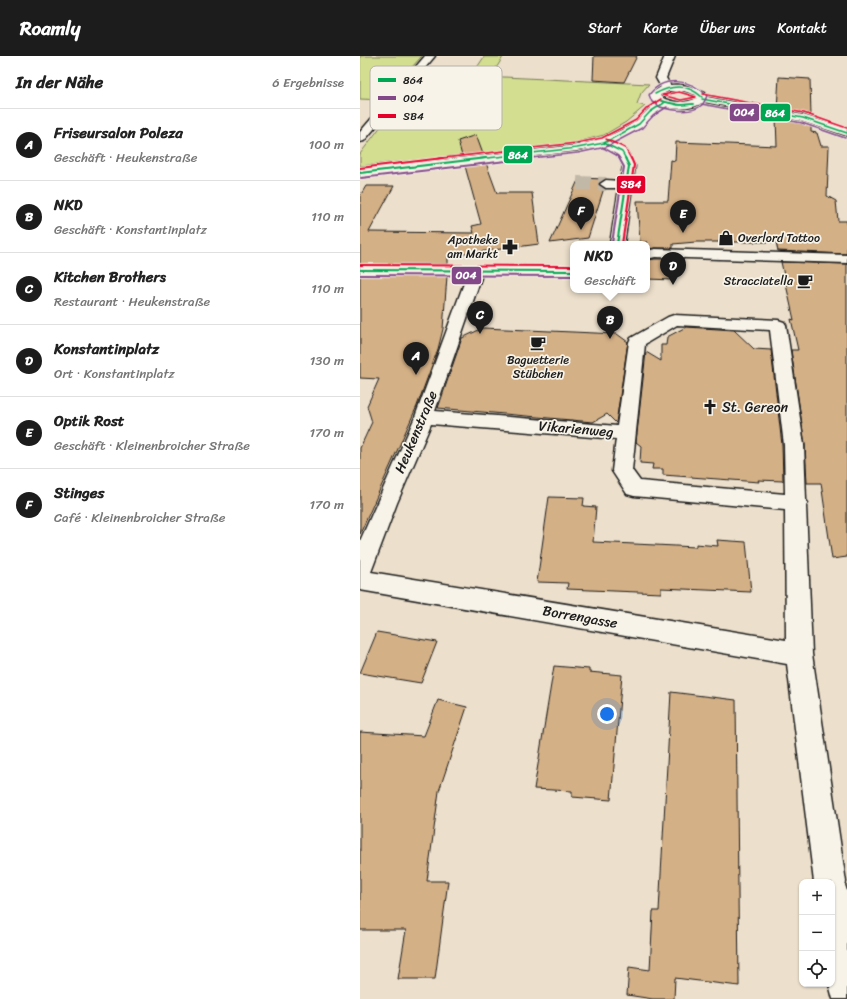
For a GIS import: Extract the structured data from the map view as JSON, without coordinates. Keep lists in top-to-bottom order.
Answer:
{
  "streets": {
    "street": ["Vikarienweg", "Heukenstraße", "Borrengasse"]
  },
  "crossings": [
    ["Vikarienweg", "Heukenstraße"]
  ],
  "places": {
    "shop": ["Overlord Tattoo"],
    "pharmacy": ["Apotheke am Markt"],
    "cafe": ["Stracciatella", "Baguetterie Stübchen"],
    "church": ["St. Gereon"]
  },
  "lines": ["transit line 004", "transit line 864", "transit line SB4"],
  "legend": ["864", "004", "SB4"],
  "page": {
    "header": "Roamly",
    "nav": [
      "Start",
      "Karte",
      "Über uns",
      "Kontakt"
    ],
    "heading": ["In der Nähe", "6 Ergebnisse"],
    "list": [
      {
        "mark": "A",
        "name": "Friseursalon Poleza",
        "note": "Geschäft · Heukenstraße",
        "value": "100 m"
      },
      {
        "mark": "B",
        "name": "NKD",
        "note": "Geschäft · Konstantinplatz",
        "value": "110 m"
      },
      {
        "mark": "C",
        "name": "Kitchen Brothers",
        "note": "Restaurant · Heukenstraße",
        "value": "110 m"
      },
      {
        "mark": "D",
        "name": "Konstantinplatz",
        "note": "Ort · Konstantinplatz",
        "value": "130 m"
      },
      {
        "mark": "E",
        "name": "Optik Rost",
        "note": "Geschäft · Kleinenbroicher Straße",
        "value": "170 m"
      },
      {
        "mark": "F",
        "name": "Stinges",
        "note": "Café · Kleinenbroicher Straße",
        "value": "170 m"
      }
    ],
    "pins": [
      "F",
      "E",
      "D",
      "C",
      "B",
      "A"
    ],
    "popup": ["NKD", "Geschäft"],
    "map_buttons": ["+", "−"]
  }
}
